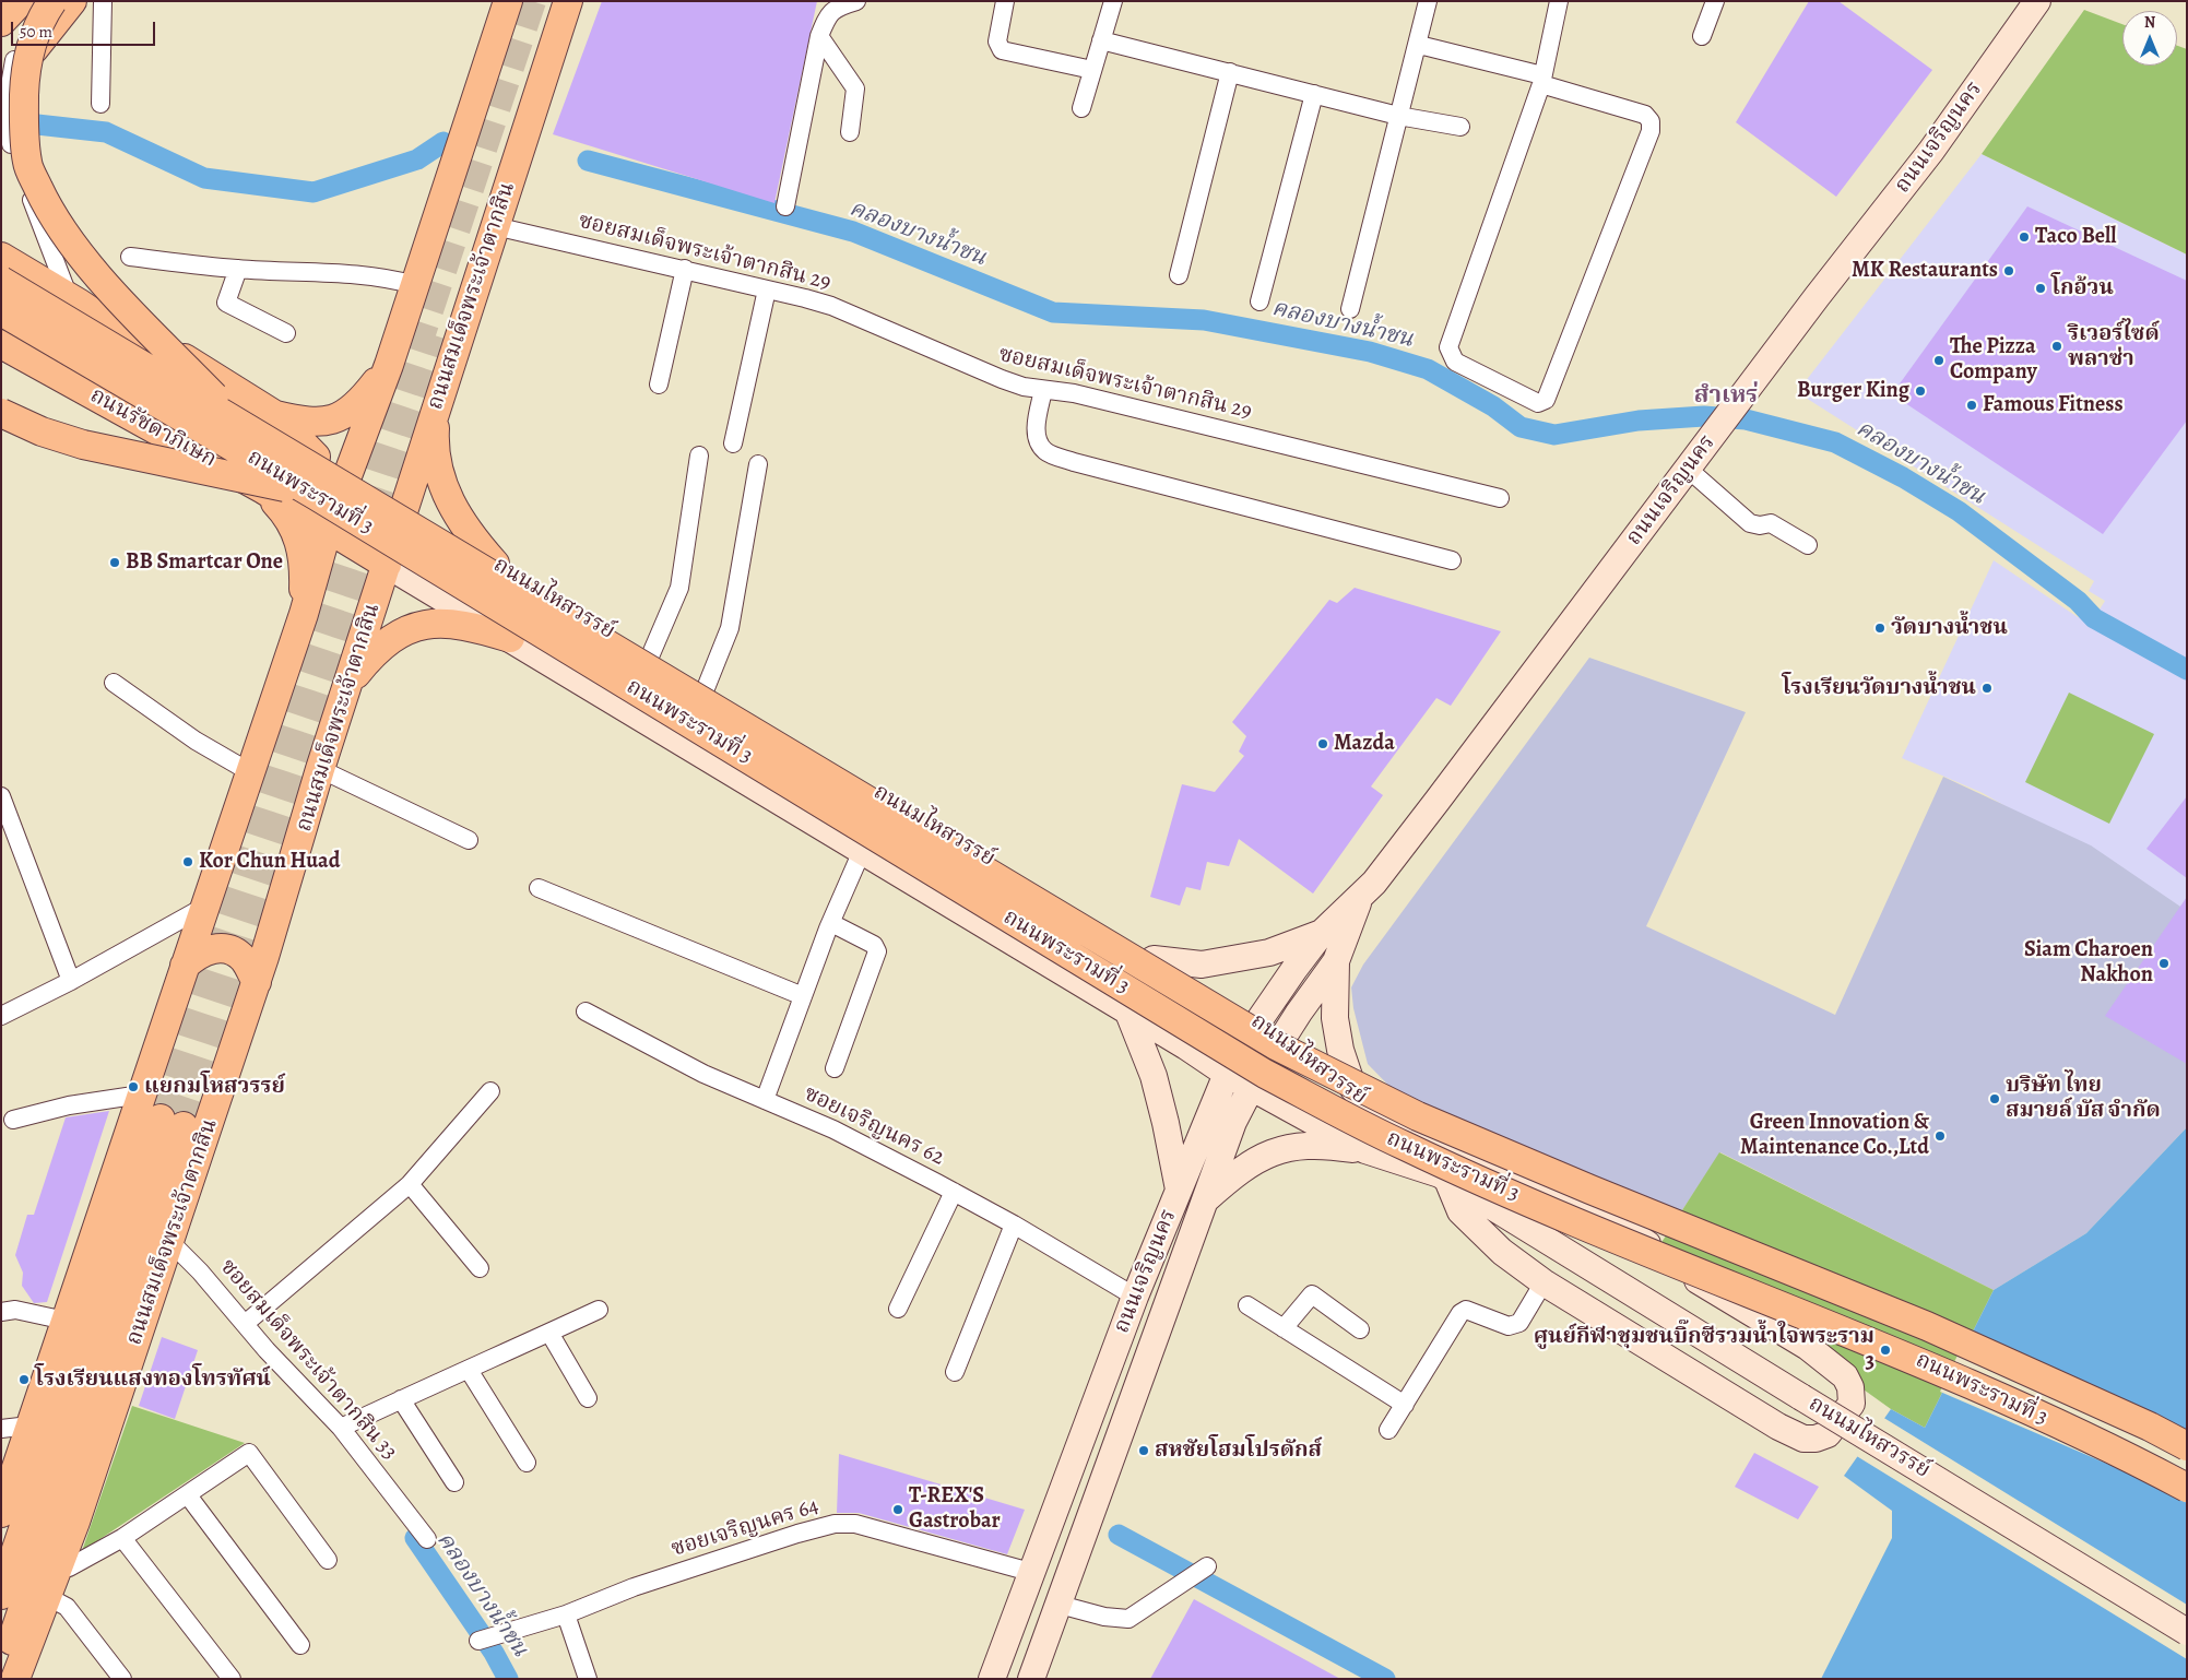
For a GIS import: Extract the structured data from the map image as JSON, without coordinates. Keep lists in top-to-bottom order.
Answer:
{
  "streets": {
    "main road": [
      "ถนนเจริญนคร",
      "ถนนสมเด็จพระเจ้าตากสิน",
      "ถนนรัชดาภิเษก",
      "ถนนพระรามที่ 3",
      "ถนนมไหสวรรย์"
    ],
    "street": [
      "ซอยสมเด็จพระเจ้าตากสิน 29",
      "ซอยเจริญนคร 62",
      "ซอยสมเด็จพระเจ้าตากสิน 33",
      "ซอยเจริญนคร 64"
    ]
  },
  "crossings": [
    ["ถนนเจริญนคร", "ถนนมไหสวรรย์"],
    ["ถนนเจริญนคร", "ซอยเจริญนคร 62"],
    ["ถนนเจริญนคร", "ซอยเจริญนคร 64"],
    ["ซอยสมเด็จพระเจ้าตากสิน 29", "ถนนสมเด็จพระเจ้าตากสิน"],
    ["ถนนสมเด็จพระเจ้าตากสิน", "ถนนรัชดาภิเษก"],
    ["ถนนสมเด็จพระเจ้าตากสิน", "ถนนมไหสวรรย์"],
    ["ถนนสมเด็จพระเจ้าตากสิน", "ซอยสมเด็จพระเจ้าตากสิน 33"],
    ["ถนนรัชดาภิเษก", "ถนนมไหสวรรย์"]
  ],
  "districts": ["สำเหร่"],
  "water": ["คลองบางน้ำชน"],
  "places": [
    "Taco Bell",
    "MK Restaurants",
    "โกอ้วน",
    "ริเวอร์ไซด์ พลาซ่า",
    "The Pizza Company",
    "Burger King",
    "Famous Fitness",
    "BB Smartcar One",
    "วัดบางน้ำชน",
    "โรงเรียนวัดบางน้ำชน",
    "Mazda",
    "Kor Chun Huad",
    "Siam Charoen Nakhon",
    "แยกมโหสวรรย์",
    "บริษัท ไทย สมายล์ บัส จำกัด",
    "Green Innovation & Maintenance Co.,Ltd",
    "ศูนย์กีฬาชุมชนบิ๊กซีรวมน้ำใจพระราม 3",
    "โรงเรียนแสงทองโทรทัศน์",
    "สหชัยโฮมโปรดักส์",
    "T-REX'S Gastrobar"
  ],
  "scale_bar": "50 m",
  "north": "top"
}
